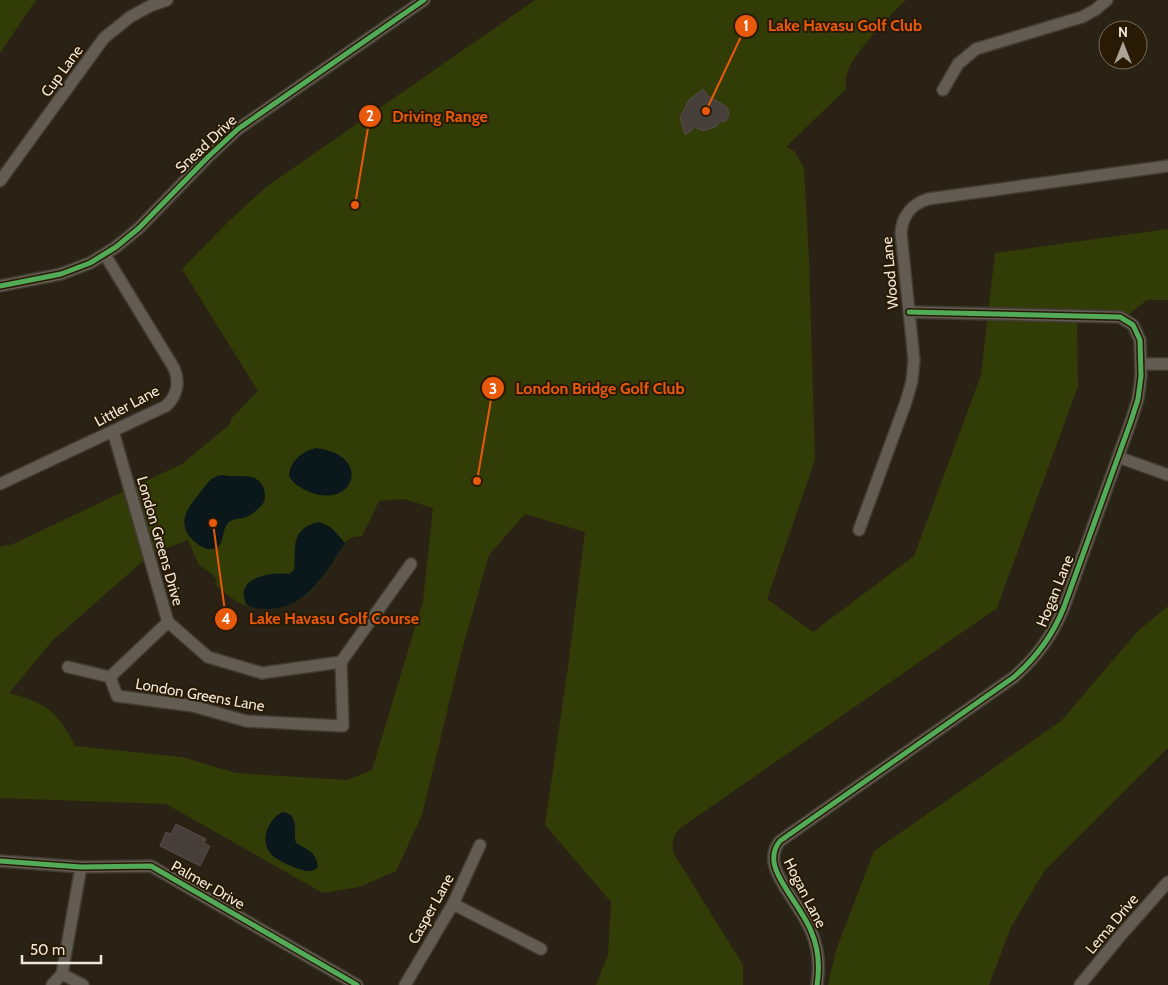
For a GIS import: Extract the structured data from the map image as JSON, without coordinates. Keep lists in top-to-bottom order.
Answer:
{
  "streets": {
    "street": [
      "Cup Lane",
      "Snead Drive",
      "Wood Lane",
      "Littler Lane",
      "London Greens Drive",
      "Hogan Lane",
      "London Greens Lane",
      "Palmer Drive",
      "Casper Lane",
      "Lema Drive"
    ]
  },
  "crossings": [
    ["Snead Drive", "Littler Lane"],
    ["Wood Lane", "Hogan Lane"],
    ["Littler Lane", "London Greens Drive"],
    ["London Greens Drive", "London Greens Lane"]
  ],
  "places": [
    "Lake Havasu Golf Club",
    "Driving Range",
    "London Bridge Golf Club",
    "Lake Havasu Golf Course"
  ],
  "scale_bar": "50 m",
  "north": "top"
}
